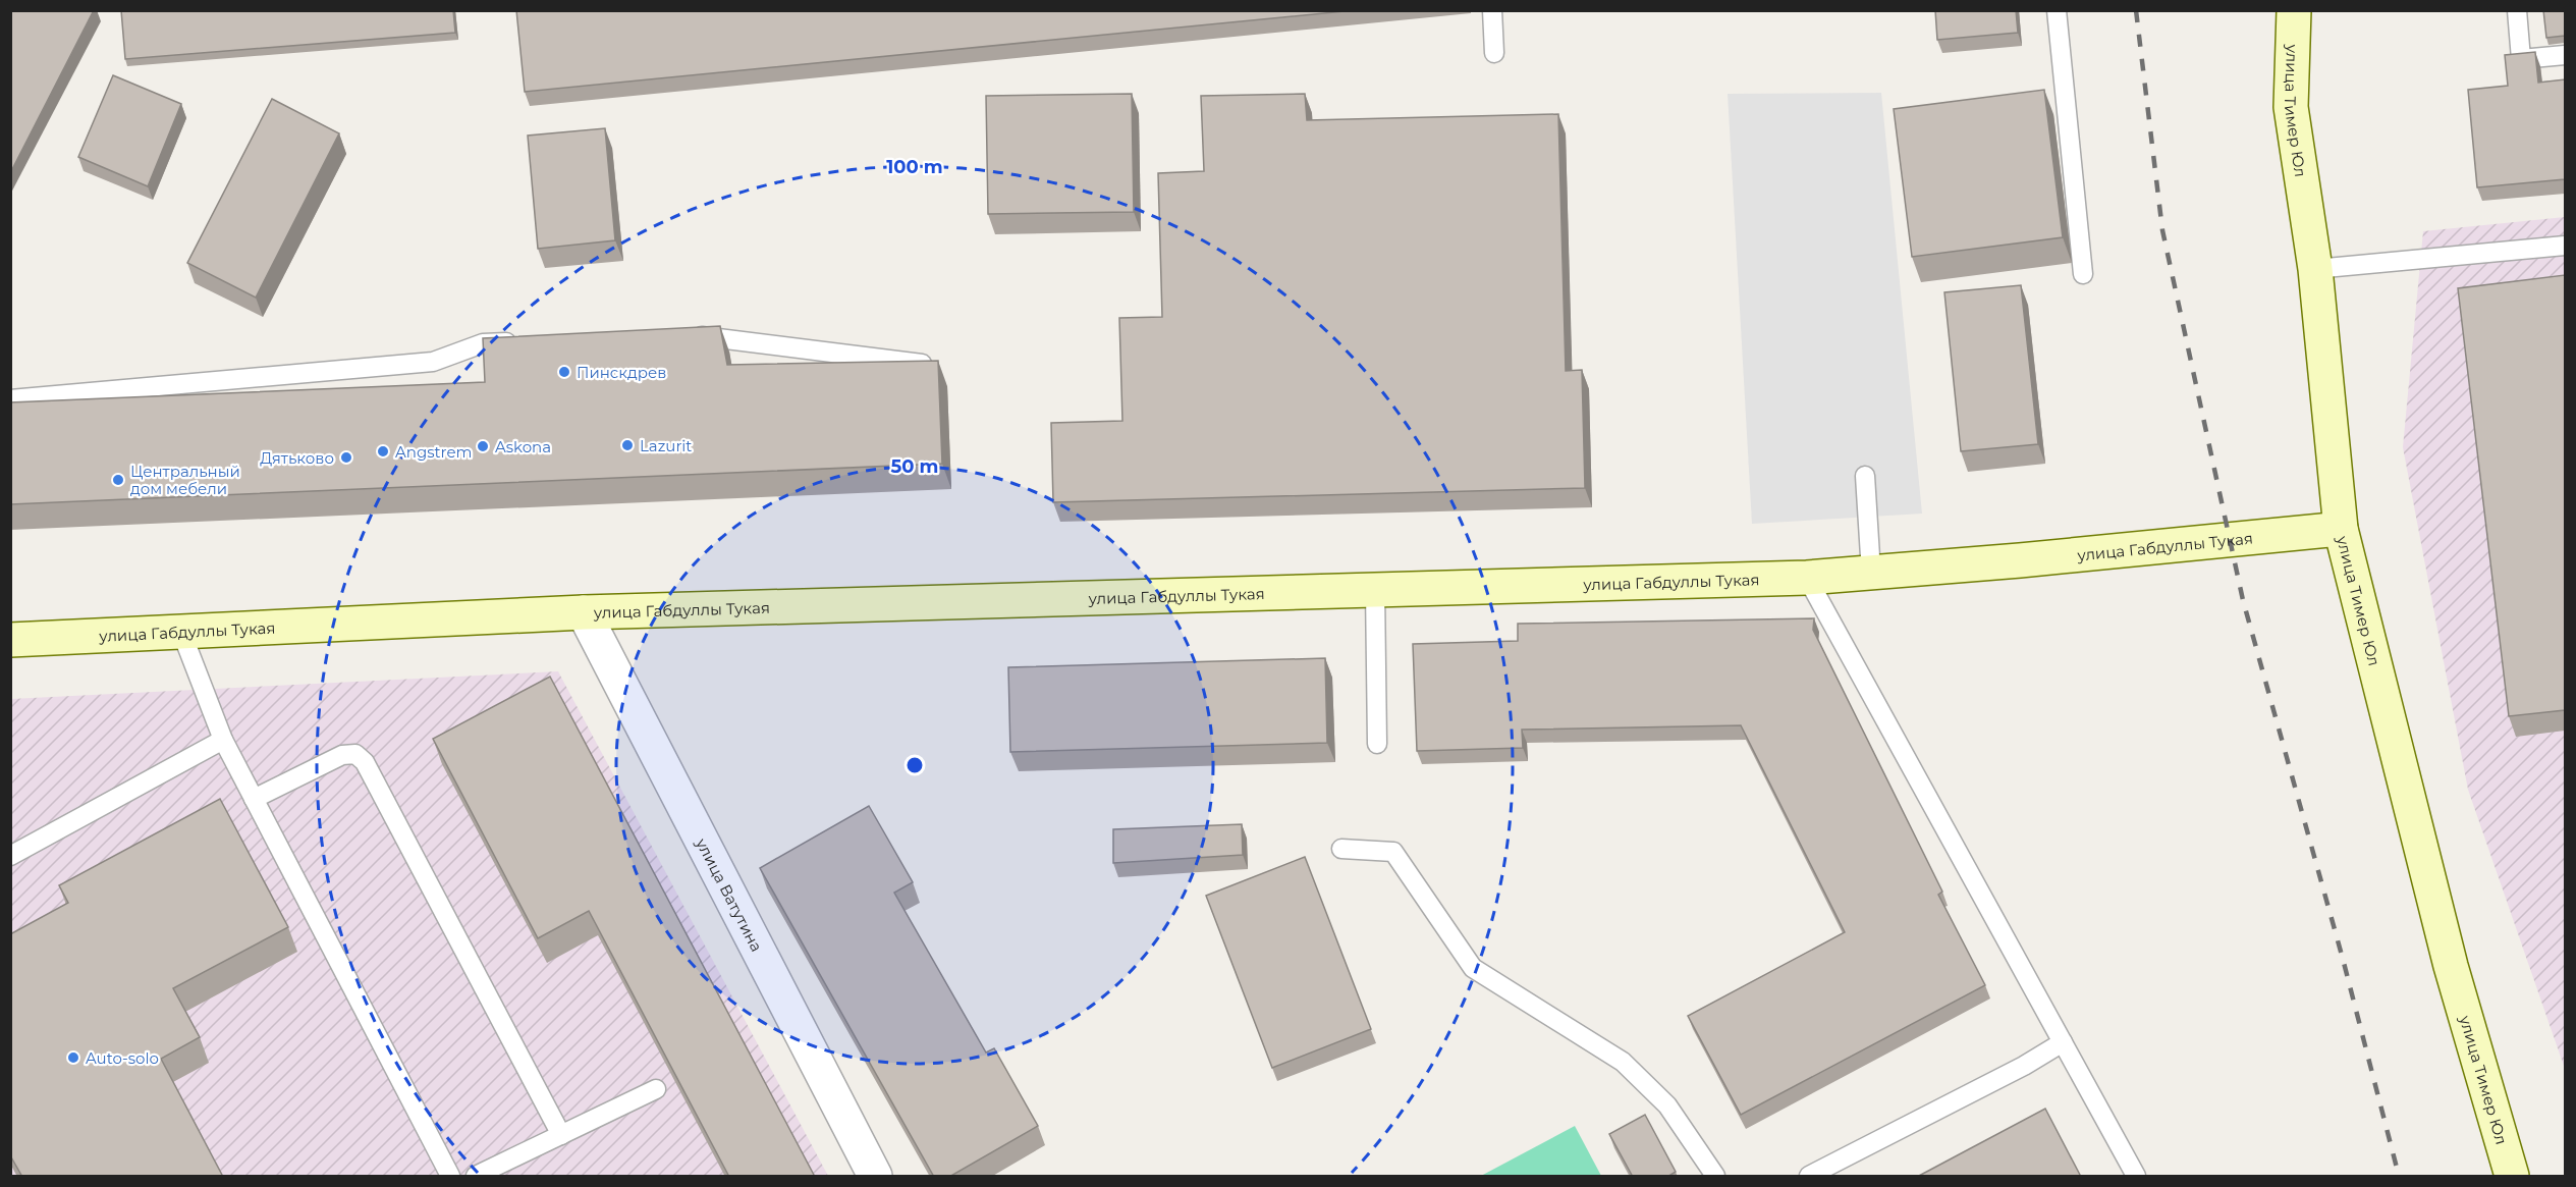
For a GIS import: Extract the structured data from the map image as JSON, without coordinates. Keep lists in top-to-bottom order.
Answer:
{
  "streets": {
    "street": ["улица Тимер Юл", "улица Габдуллы Тукая", "улица Ватутина"]
  },
  "crossings": [
    ["улица Тимер Юл", "улица Габдуллы Тукая"],
    ["улица Габдуллы Тукая", "улица Ватутина"]
  ],
  "places": [
    "Пинскдрев",
    "Lazurit",
    "Askona",
    "Angstrem",
    "Дятьково",
    "Центральный дом мебели",
    "Auto-solo"
  ],
  "rings": ["100 m", "50 m"]
}
